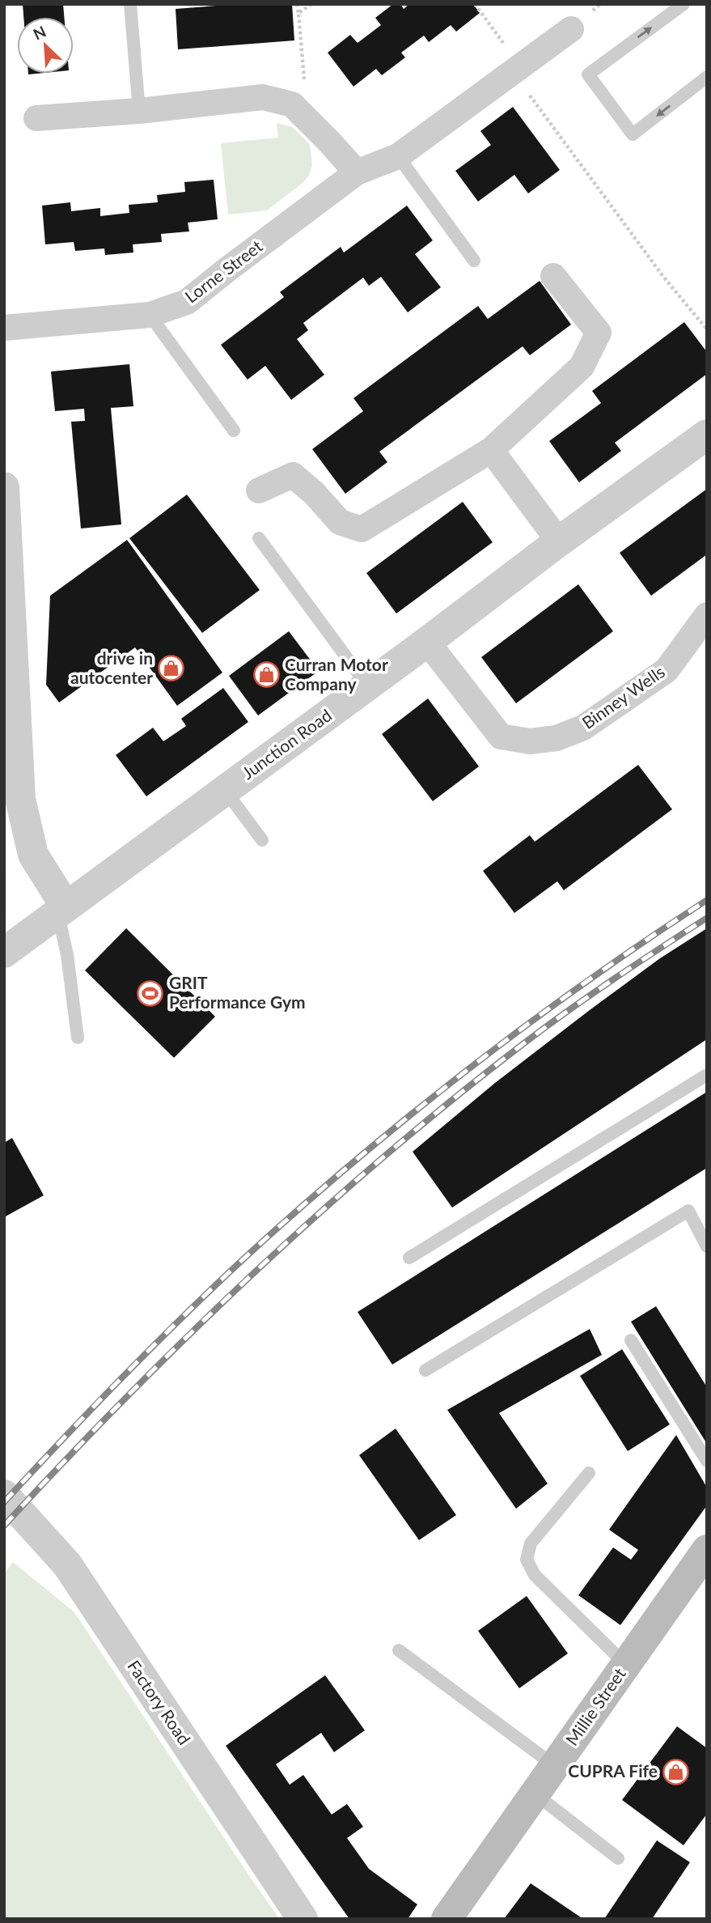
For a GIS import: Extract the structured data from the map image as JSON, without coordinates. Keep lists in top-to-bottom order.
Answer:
{
  "streets": {
    "main road": ["Millie Street"],
    "street": [
      "Lorne Street",
      "Binney Wells",
      "Junction Road",
      "Factory Road"
    ]
  },
  "crossings": [
    ["Binney Wells", "Junction Road"]
  ],
  "places": {
    "shop": ["drive in autocenter", "Curran Motor Company", "CUPRA Fife"],
    "sports": ["GRIT Performance Gym"]
  },
  "north": "top left"
}
